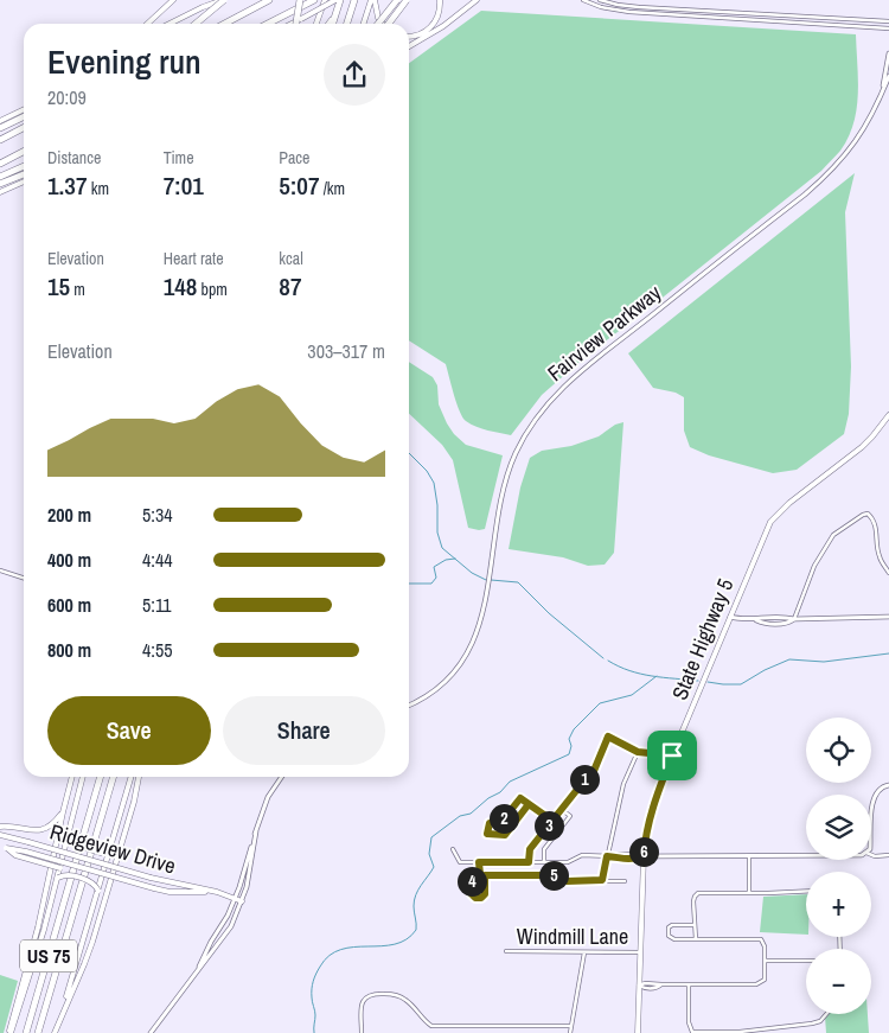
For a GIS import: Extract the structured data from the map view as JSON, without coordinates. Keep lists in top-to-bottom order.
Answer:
{
  "streets": {
    "highway": ["US 75"],
    "main road": ["State Highway 5", "Ridgeview Drive"],
    "street": ["Fairview Parkway", "Windmill Lane"]
  },
  "crossings": [
    ["State Highway 5", "Windmill Lane"]
  ],
  "page": {
    "heading": ["Evening run", "20:09"],
    "stats": [
      ["Distance", "1.37 km"],
      ["Time", "7:01"],
      ["Pace", "5:07 /km"],
      ["Elevation", "15 m"],
      ["Heart rate", "148 bpm"],
      ["kcal", "87"]
    ],
    "chart": ["Elevation", "303–317 m"],
    "list": [
      {
        "name": "200 m",
        "note": "5:34"
      },
      {
        "name": "400 m",
        "note": "4:44"
      },
      {
        "name": "600 m",
        "note": "5:11"
      },
      {
        "name": "800 m",
        "note": "4:55"
      }
    ],
    "buttons": ["Save", "Share"],
    "map_buttons": ["+", "−"],
    "pins": [
      "1",
      "2",
      "3",
      "6",
      "5",
      "4"
    ]
  }
}
